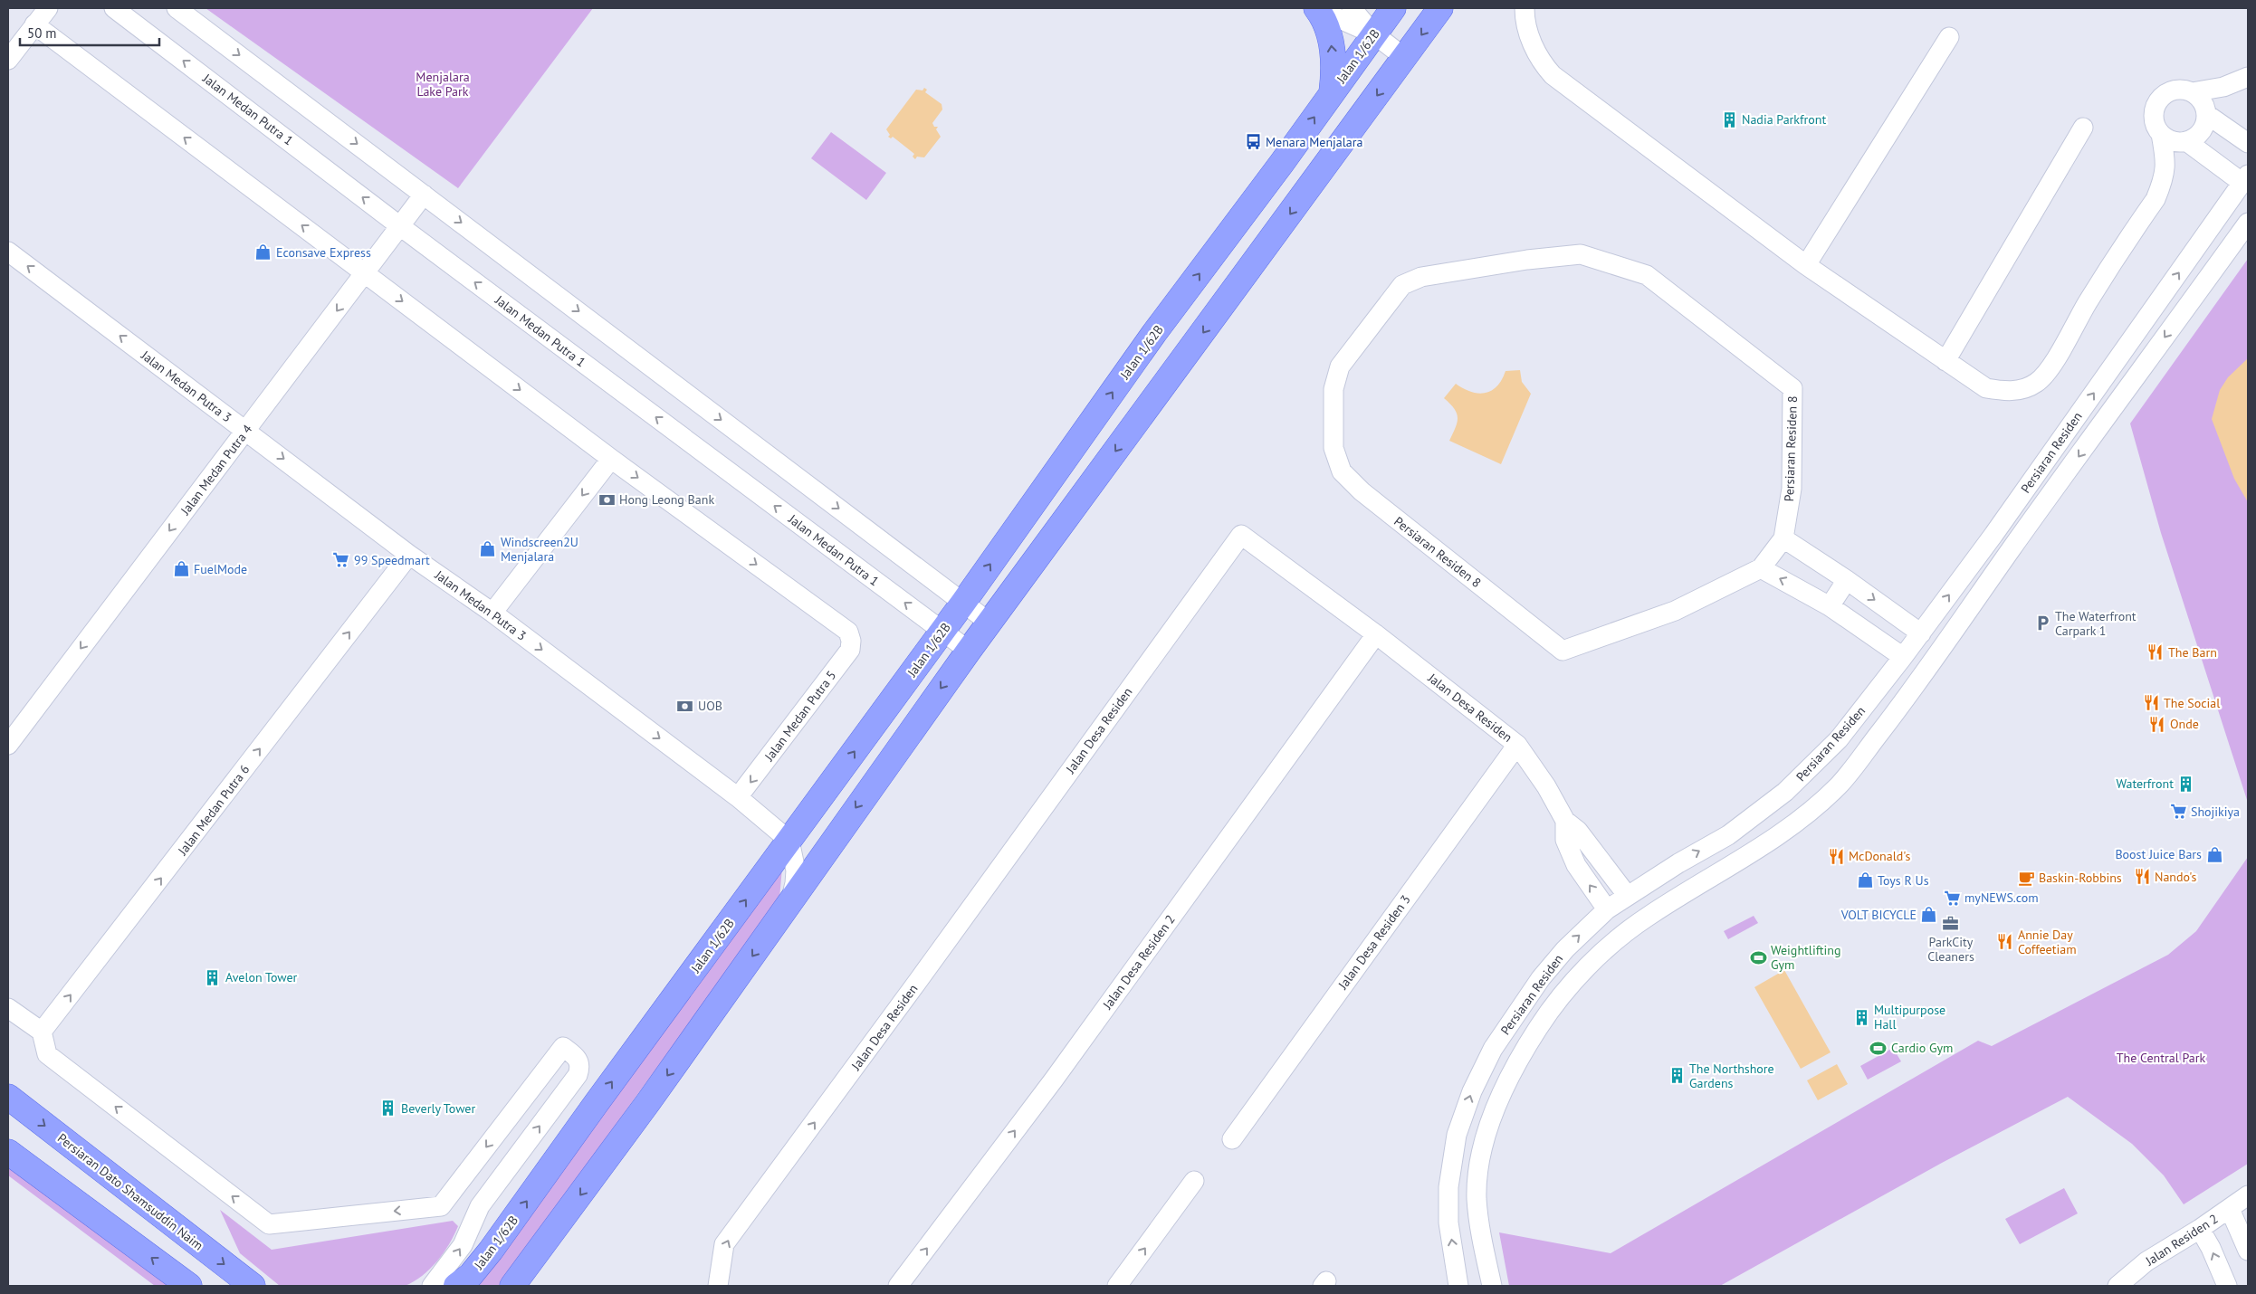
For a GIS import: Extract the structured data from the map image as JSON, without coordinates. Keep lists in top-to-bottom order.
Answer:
{
  "streets": {
    "main road": ["Jalan 1/62B", "Persiaran Dato Shamsuddin Naim"],
    "street": [
      "Jalan Medan Putra 1",
      "Jalan Medan Putra 3",
      "Persiaran Residen 8",
      "Persiaran Residen",
      "Jalan Medan Putra 4",
      "Jalan Desa Residen",
      "Jalan Medan Putra 5",
      "Jalan Medan Putra 6",
      "Jalan Desa Residen 3",
      "Jalan Desa Residen 2",
      "Jalan Residen 2"
    ]
  },
  "crossings": [
    ["Jalan 1/62B", "Jalan Medan Putra 1"],
    ["Jalan 1/62B", "Jalan Medan Putra 3"],
    ["Jalan Medan Putra 1", "Jalan Medan Putra 4"],
    ["Jalan Medan Putra 3", "Jalan Medan Putra 4"],
    ["Jalan Medan Putra 3", "Jalan Medan Putra 5"],
    ["Jalan Medan Putra 3", "Jalan Medan Putra 6"],
    ["Persiaran Residen", "Jalan Desa Residen"],
    ["Jalan Desa Residen", "Jalan Desa Residen 3"],
    ["Jalan Desa Residen", "Jalan Desa Residen 2"]
  ],
  "one_way": [
    "Jalan Medan Putra 4",
    "Jalan Desa Residen",
    "Jalan Medan Putra 6",
    "Jalan Desa Residen 2"
  ],
  "parks": ["Menjalara Lake Park", "The Central Park"],
  "places": {
    "building": [
      "Nadia Parkfront",
      "Waterfront",
      "Avelon Tower",
      "Multipurpose Hall",
      "The Northshore Gardens",
      "Beverly Tower"
    ],
    "bus stop": ["Menara Menjalara"],
    "shop": [
      "Econsave Express",
      "Windscreen2U Menjalara",
      "FuelMode",
      "Boost Juice Bars",
      "Toys R Us",
      "VOLT BICYCLE"
    ],
    "bank": ["Hong Leong Bank", "UOB"],
    "supermarket": ["99 Speedmart", "Shojikiya", "myNEWS.com"],
    "parking": ["The Waterfront Carpark 1"],
    "restaurant": [
      "The Barn",
      "The Social",
      "Onde",
      "McDonald's",
      "Nando's",
      "Annie Day Coffeetiam"
    ],
    "cafe": ["Baskin-Robbins"],
    "office": ["ParkCity Cleaners"],
    "sports": ["Weightlifting Gym", "Cardio Gym"]
  },
  "scale_bar": "50 m"
}
